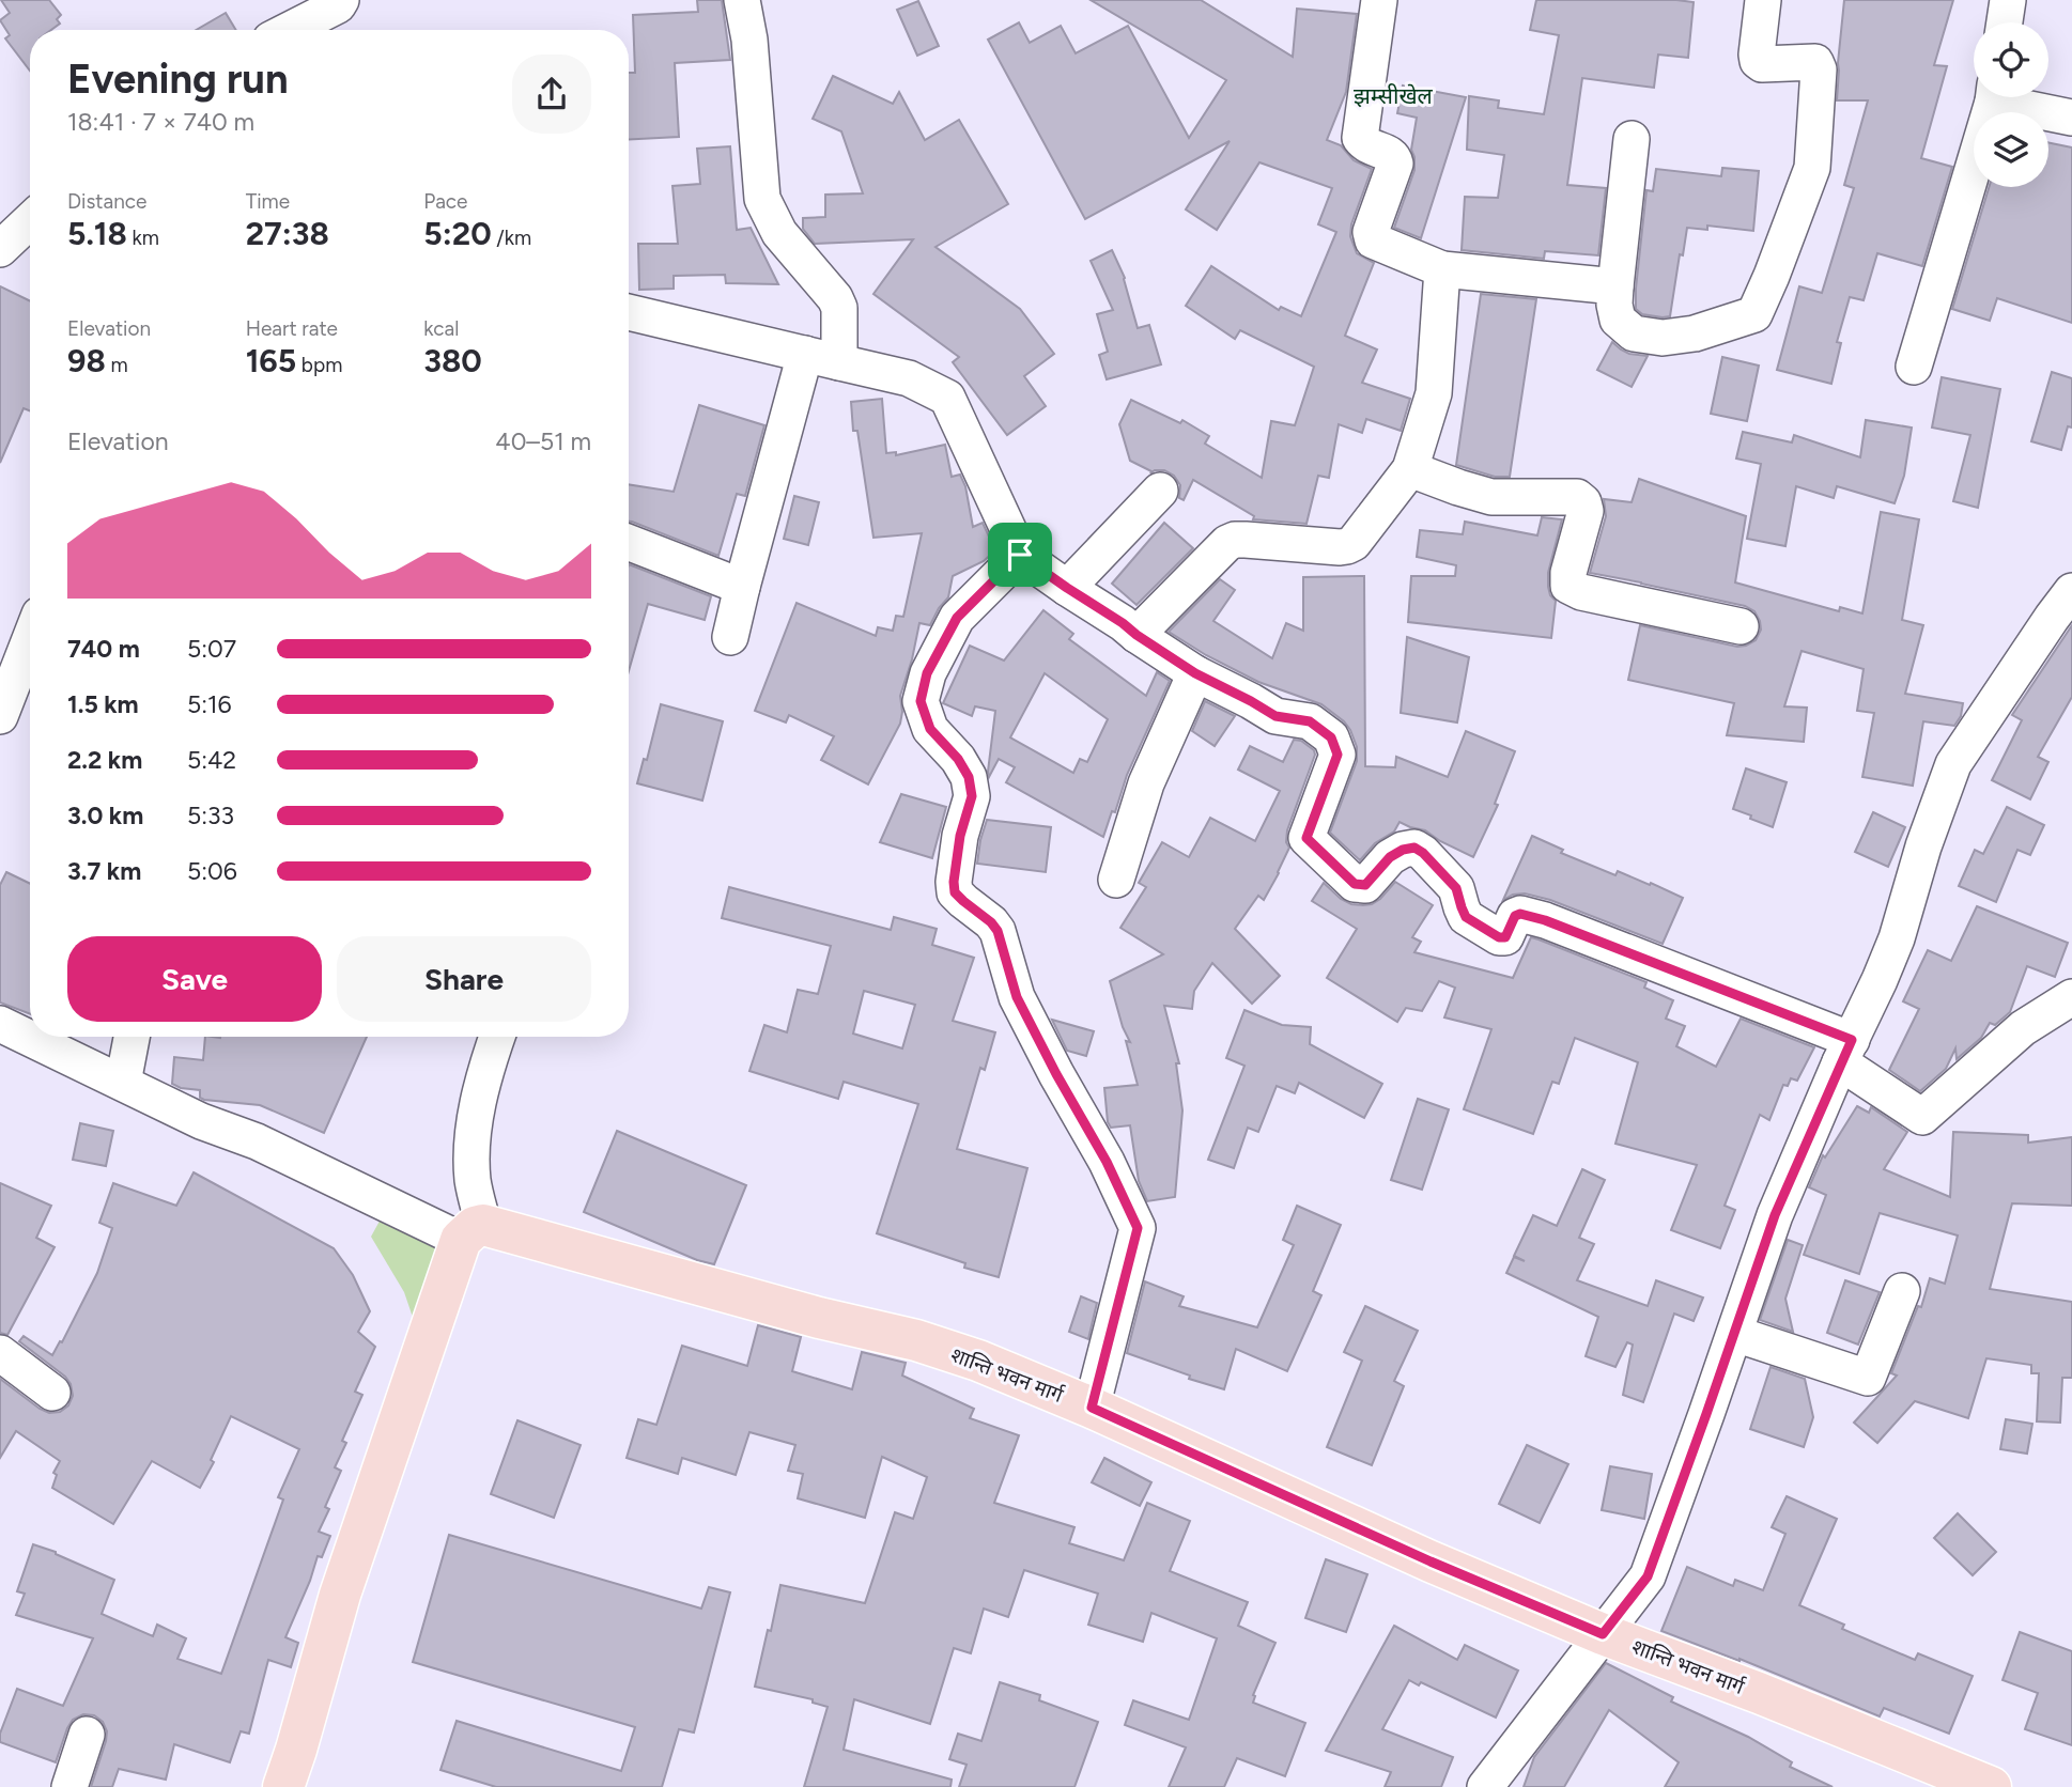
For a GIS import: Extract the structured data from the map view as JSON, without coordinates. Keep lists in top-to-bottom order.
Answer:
{
  "streets": {
    "main road": ["शान्ति भवन मार्ग"]
  },
  "districts": ["झम्सीखेल"],
  "page": {
    "heading": ["Evening run", "18:41 · 7 × 740 m"],
    "stats": [
      ["Distance", "5.18 km"],
      ["Time", "27:38"],
      ["Pace", "5:20 /km"],
      ["Elevation", "98 m"],
      ["Heart rate", "165 bpm"],
      ["kcal", "380"]
    ],
    "chart": ["Elevation", "40–51 m"],
    "list": [
      {
        "name": "740 m",
        "note": "5:07"
      },
      {
        "name": "1.5 km",
        "note": "5:16"
      },
      {
        "name": "2.2 km",
        "note": "5:42"
      },
      {
        "name": "3.0 km",
        "note": "5:33"
      },
      {
        "name": "3.7 km",
        "note": "5:06"
      }
    ],
    "buttons": ["Save", "Share"]
  }
}
